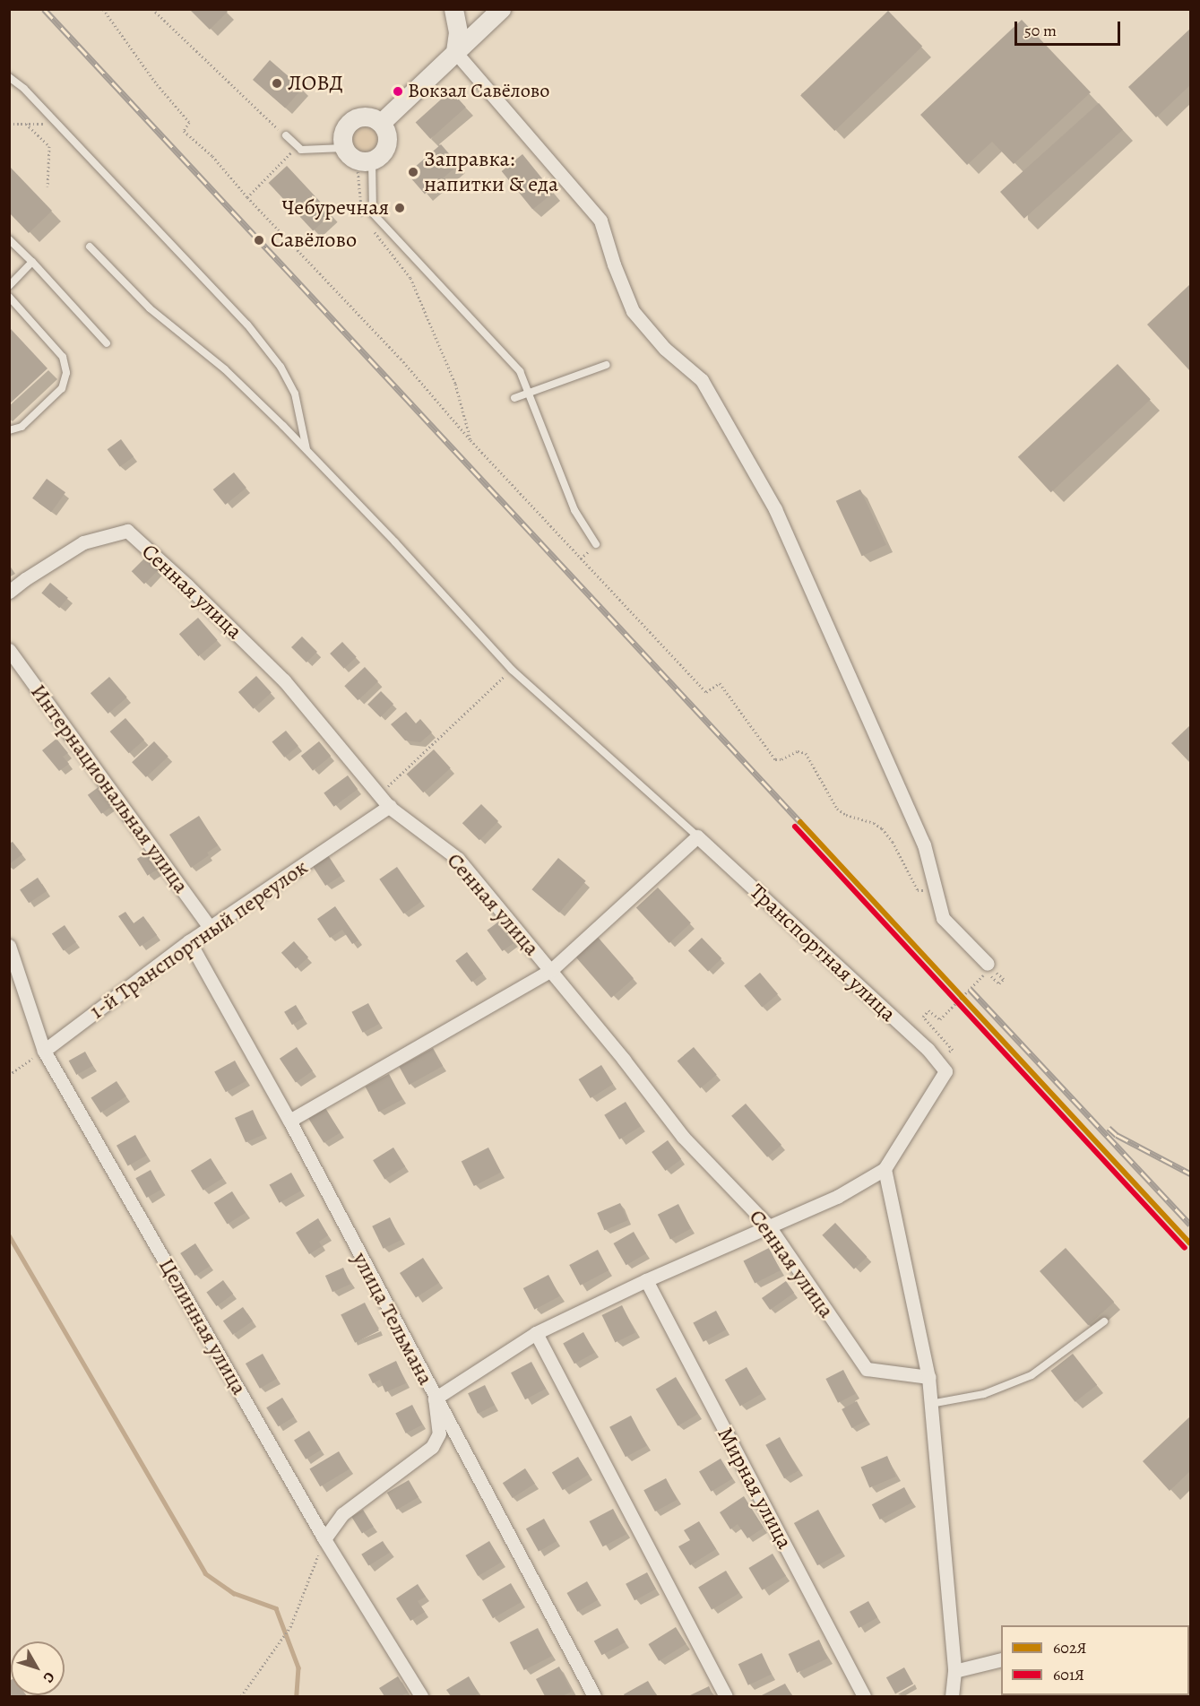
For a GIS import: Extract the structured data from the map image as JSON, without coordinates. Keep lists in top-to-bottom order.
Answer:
{
  "streets": {
    "street": [
      "Сенная улица",
      "Интернациональная улица",
      "1-й Транспортный переулок",
      "Транспортная улица",
      "улица Тельмана",
      "Целинная улица",
      "Мирная улица"
    ]
  },
  "crossings": [
    ["Сенная улица", "1-й Транспортный переулок"],
    ["Интернациональная улица", "1-й Транспортный переулок"],
    ["1-й Транспортный переулок", "улица Тельмана"],
    ["1-й Транспортный переулок", "Целинная улица"]
  ],
  "places": [
    "ЛОВД",
    "Вокзал Савёлово",
    "Заправка: напитки & еда",
    "Чебуречная",
    "Савёлово"
  ],
  "lines": ["transit line 602Я", "transit line 601Я"],
  "legend": ["602Я", "601Я"],
  "scale_bar": "50 m",
  "north": "bottom right"
}
